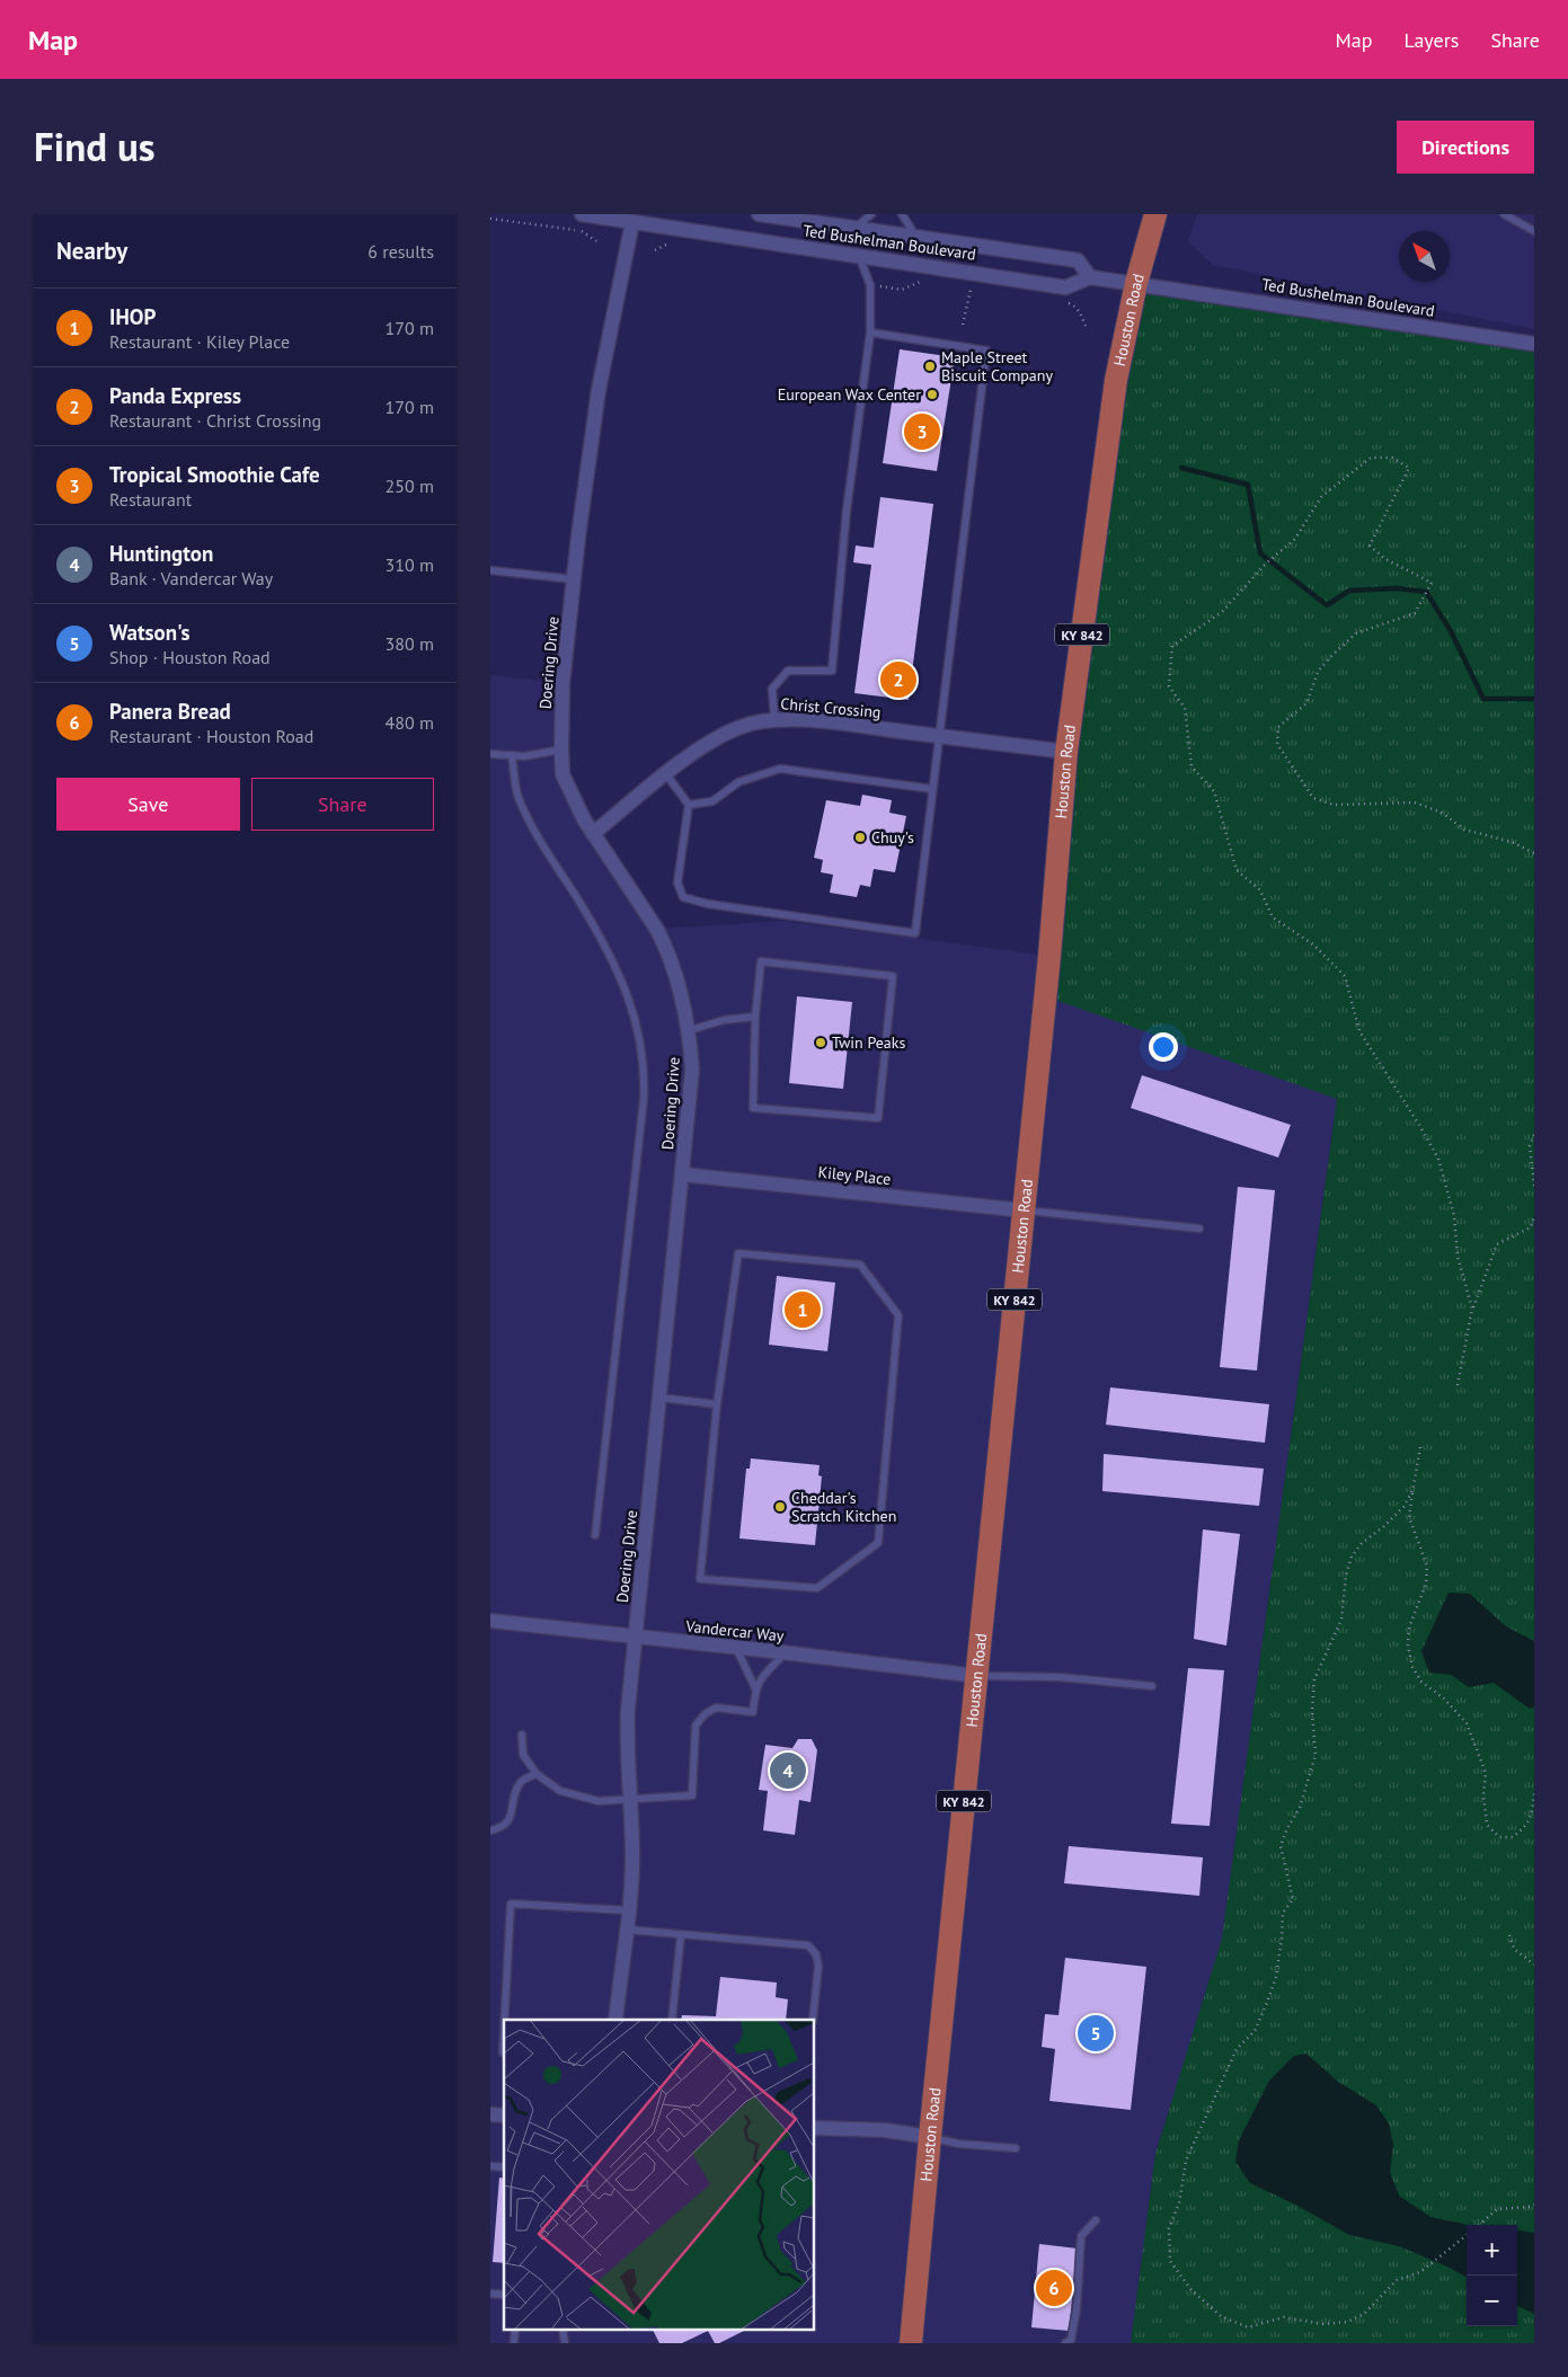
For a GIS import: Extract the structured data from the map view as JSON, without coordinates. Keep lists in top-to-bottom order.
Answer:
{
  "streets": {
    "main road": ["Houston Road", "KY 842"],
    "street": [
      "Ted Bushelman Boulevard",
      "Doering Drive",
      "Christ Crossing",
      "Kiley Place",
      "Vandercar Way"
    ]
  },
  "crossings": [
    ["Ted Bushelman Boulevard", "Houston Road"],
    ["Ted Bushelman Boulevard", "Doering Drive"],
    ["Houston Road", "Christ Crossing"],
    ["Houston Road", "Kiley Place"],
    ["Houston Road", "Vandercar Way"],
    ["Doering Drive", "Christ Crossing"],
    ["Doering Drive", "Kiley Place"],
    ["Doering Drive", "Vandercar Way"]
  ],
  "places": [
    "Maple Street Biscuit Company",
    "European Wax Center",
    "Chuy's",
    "Twin Peaks",
    "Cheddar's Scratch Kitchen"
  ],
  "north": "top left",
  "page": {
    "header": "Map",
    "nav": ["Map", "Layers", "Share"],
    "title": "Find us",
    "buttons": [
      "Directions",
      ["Save", "Share"]
    ],
    "heading": ["Nearby", "6 results"],
    "list": [
      {
        "mark": "1",
        "name": "IHOP",
        "note": "Restaurant · Kiley Place",
        "value": "170 m"
      },
      {
        "mark": "2",
        "name": "Panda Express",
        "note": "Restaurant · Christ Crossing",
        "value": "170 m"
      },
      {
        "mark": "3",
        "name": "Tropical Smoothie Cafe",
        "note": "Restaurant",
        "value": "250 m"
      },
      {
        "mark": "4",
        "name": "Huntington",
        "note": "Bank · Vandercar Way",
        "value": "310 m"
      },
      {
        "mark": "5",
        "name": "Watson's",
        "note": "Shop · Houston Road",
        "value": "380 m"
      },
      {
        "mark": "6",
        "name": "Panera Bread",
        "note": "Restaurant · Houston Road",
        "value": "480 m"
      }
    ],
    "pins": [
      "3",
      "2",
      "1",
      "4",
      "5",
      "6"
    ],
    "map_buttons": ["+", "−"]
  }
}
